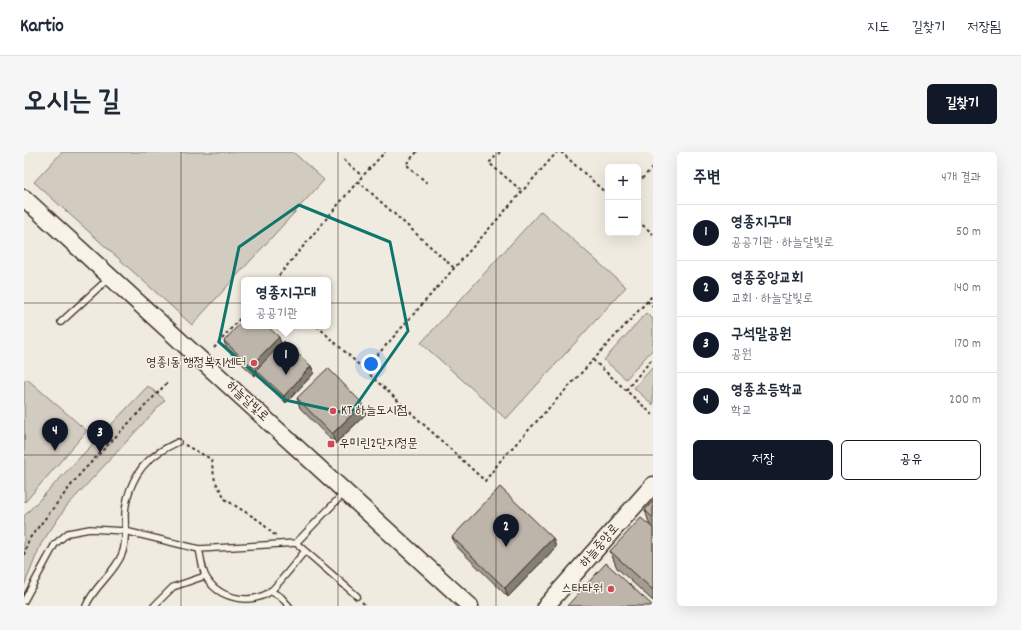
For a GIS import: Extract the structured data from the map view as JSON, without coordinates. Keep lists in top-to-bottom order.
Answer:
{
  "streets": {
    "street": ["하늘달빛로", "하늘중앙로"]
  },
  "places": {
    "other": ["영종1동 행정복지센터", "KT 하늘도시점", "스타타워"],
    "transit": ["우미린2단지정문"]
  },
  "page": {
    "header": "Kartio",
    "nav": ["지도", "길찾기", "저장됨"],
    "title": "오시는 길",
    "buttons": [
      "길찾기",
      ["저장", "공유"]
    ],
    "heading": ["주변", "4개 결과"],
    "map_buttons": ["+", "−"],
    "list": [
      {
        "mark": "1",
        "name": "영종지구대",
        "note": "공공기관 · 하늘달빛로",
        "value": "50 m"
      },
      {
        "mark": "2",
        "name": "영종중앙교회",
        "note": "교회 · 하늘달빛로",
        "value": "140 m"
      },
      {
        "mark": "3",
        "name": "구석말공원",
        "note": "공원",
        "value": "170 m"
      },
      {
        "mark": "4",
        "name": "영종초등학교",
        "note": "학교",
        "value": "200 m"
      }
    ],
    "popup": ["영종지구대", "공공기관"],
    "pins": [
      "1",
      "4",
      "3",
      "2"
    ]
  }
}
